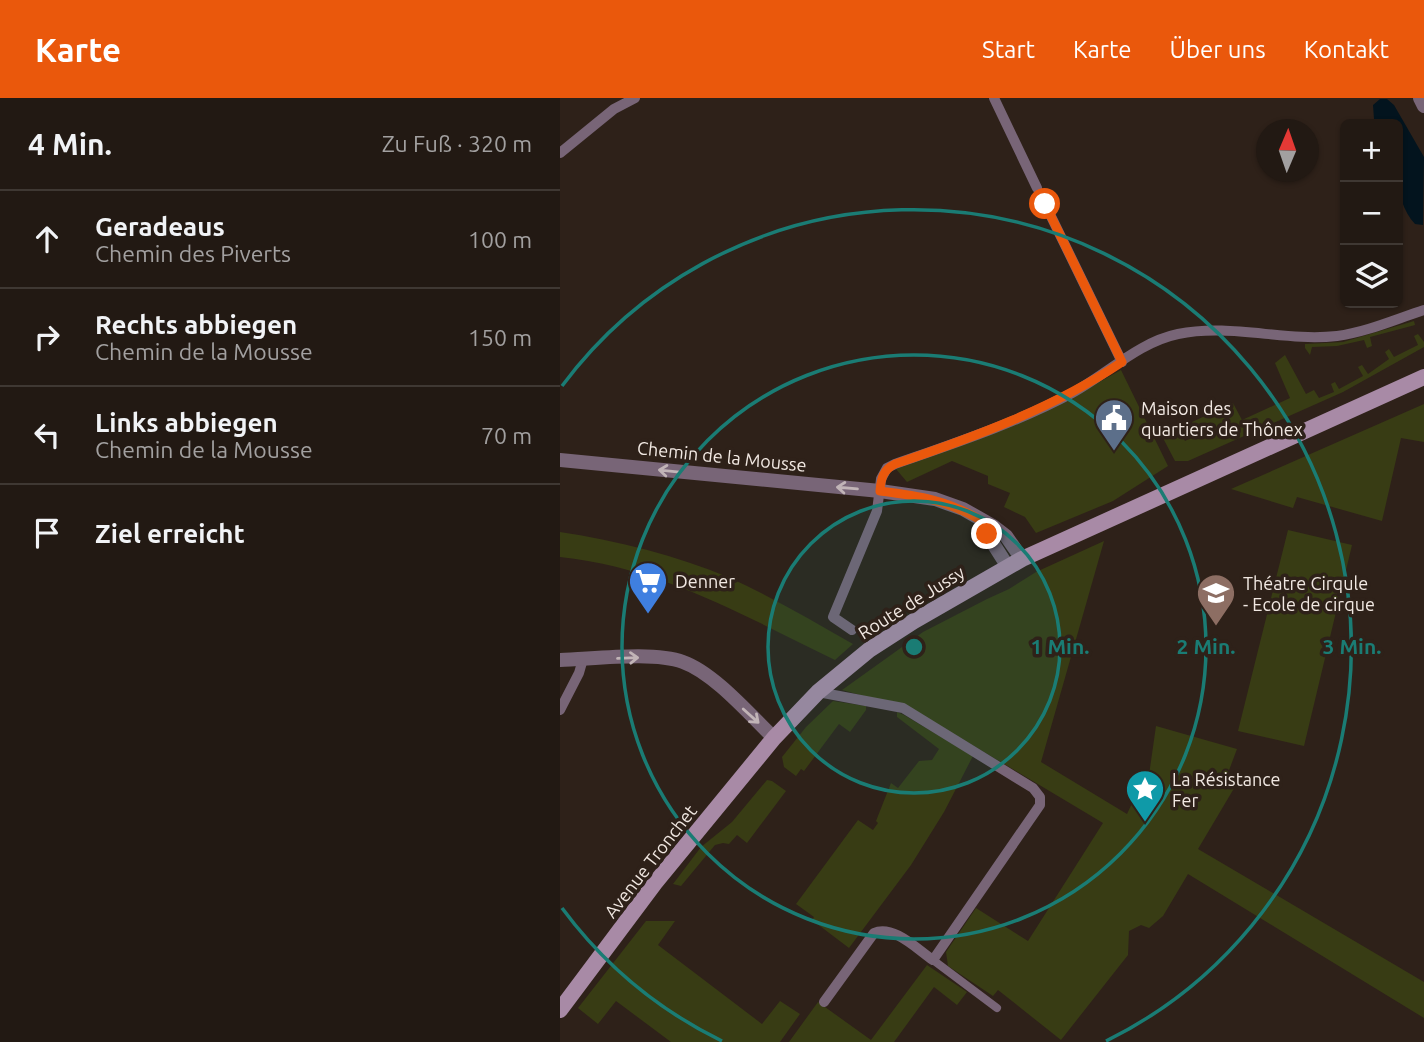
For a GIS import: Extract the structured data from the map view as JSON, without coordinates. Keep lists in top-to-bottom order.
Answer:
{
  "streets": {
    "main road": ["Route de Jussy", "Avenue Tronchet"],
    "street": ["Chemin de la Mousse"]
  },
  "crossings": [
    ["Chemin de la Mousse", "Route de Jussy"],
    ["Route de Jussy", "Avenue Tronchet"]
  ],
  "one_way": ["Chemin de la Mousse"],
  "places": {
    "public building": ["Maison des quartiers de Thônex"],
    "supermarket": ["Denner"],
    "school or university": ["Théatre Cirqule - Ecole de cirque"],
    "place": ["La Résistance Fer"]
  },
  "north": "top",
  "page": {
    "header": "Karte",
    "nav": [
      "Start",
      "Karte",
      "Über uns",
      "Kontakt"
    ],
    "heading": ["4 Min.", "Zu Fuß · 320 m"],
    "map_buttons": ["+", "−"],
    "list": [
      ["Geradeaus", "Chemin des Piverts", "100 m"],
      ["Rechts abbiegen", "Chemin de la Mousse", "150 m"],
      ["Links abbiegen", "Chemin de la Mousse", "70 m"],
      "Ziel erreicht"
    ]
  },
  "rings": ["1 Min.", "2 Min.", "3 Min."]
}
